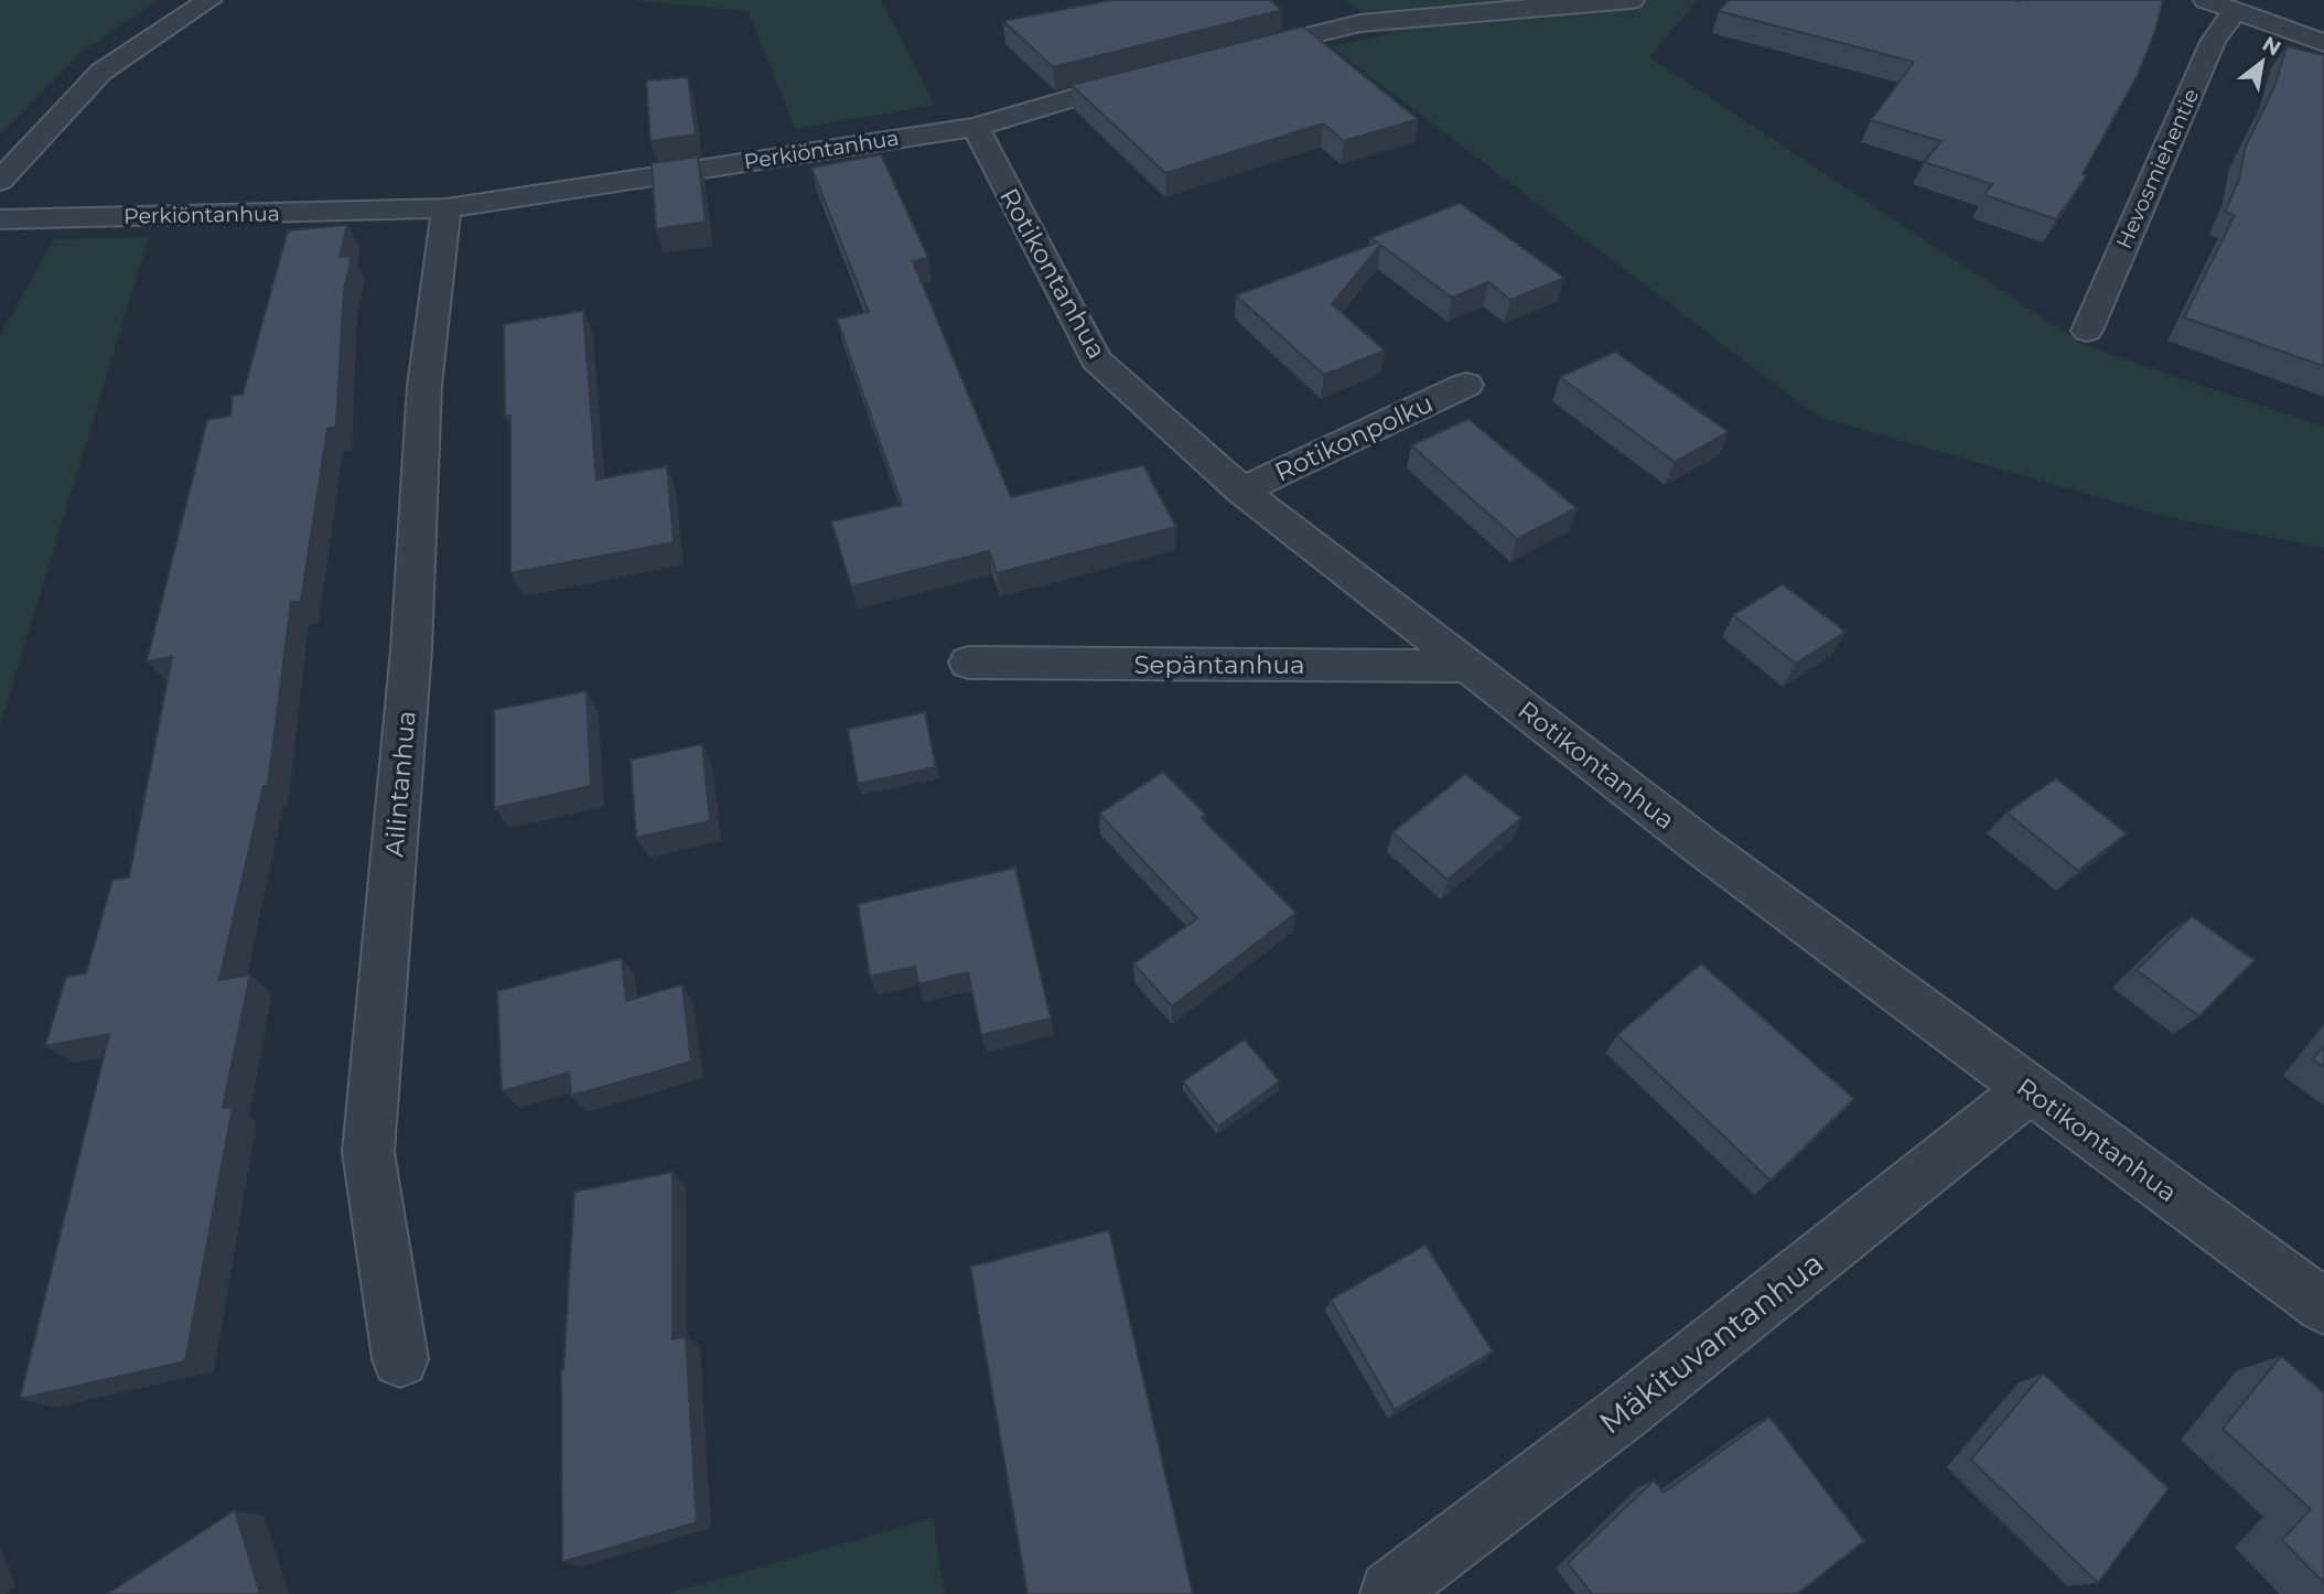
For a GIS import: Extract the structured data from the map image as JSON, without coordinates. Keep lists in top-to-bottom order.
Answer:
{
  "streets": {
    "street": [
      "Perkiöntanhua",
      "Hevosmiehentie",
      "Rotikontanhua",
      "Rotikonpolku",
      "Sepäntanhua",
      "Ailintanhua",
      "Mäkituvantanhua"
    ]
  },
  "crossings": [
    ["Perkiöntanhua", "Rotikontanhua"],
    ["Perkiöntanhua", "Ailintanhua"],
    ["Rotikontanhua", "Rotikonpolku"],
    ["Rotikontanhua", "Sepäntanhua"],
    ["Rotikontanhua", "Mäkituvantanhua"]
  ],
  "north": "top right"
}
